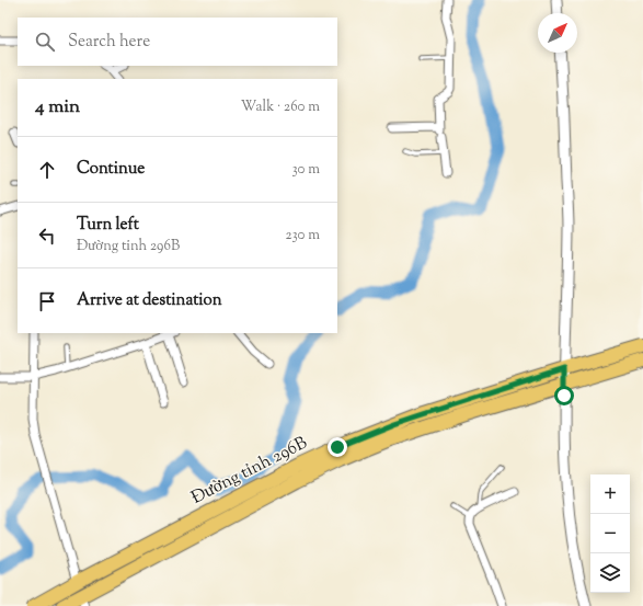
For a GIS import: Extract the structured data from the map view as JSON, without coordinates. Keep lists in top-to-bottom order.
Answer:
{
  "streets": {
    "main road": ["Đường tỉnh 296B"]
  },
  "north": "top right",
  "page": {
    "search": "Search here",
    "heading": ["4 min", "Walk · 260 m"],
    "list": [
      ["Continue", "30 m"],
      ["Turn left", "Đường tỉnh 296B", "230 m"],
      "Arrive at destination"
    ],
    "map_buttons": ["+", "−"]
  }
}
